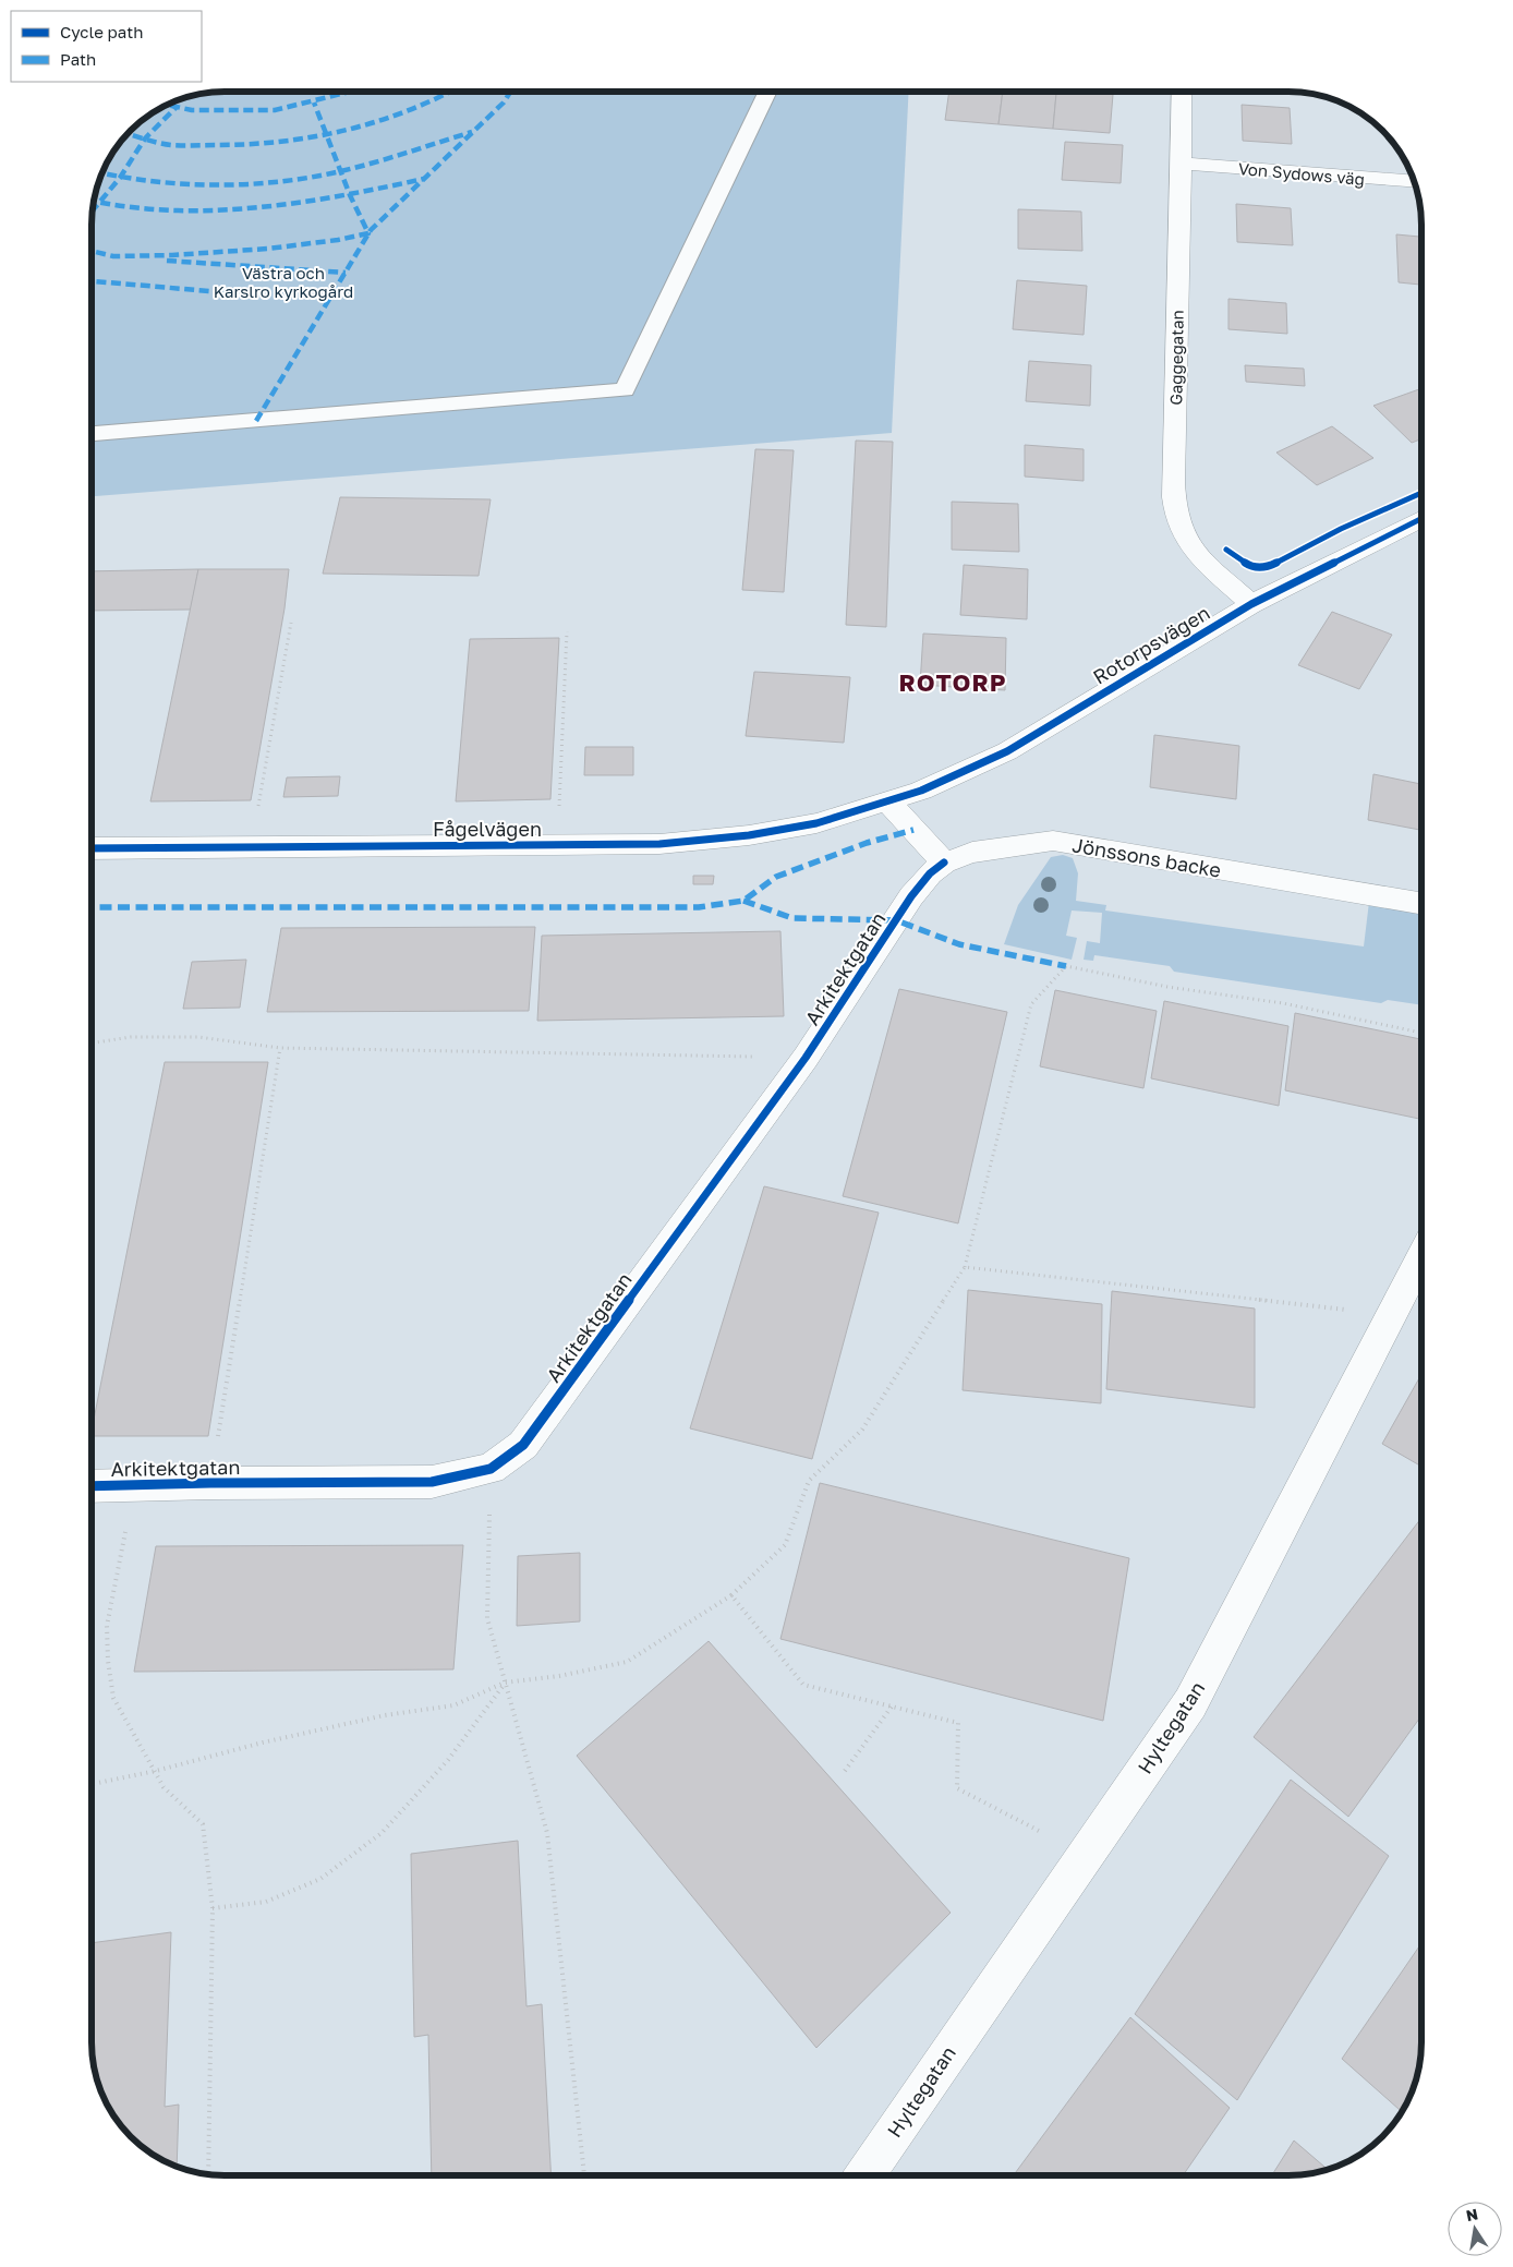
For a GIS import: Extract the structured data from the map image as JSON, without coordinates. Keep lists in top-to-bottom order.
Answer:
{
  "streets": {
    "street": [
      "Von Sydows väg",
      "Gaggegatan",
      "Rotorpsvägen",
      "Fågelvägen",
      "Jönssons backe",
      "Arkitektgatan",
      "Hyltegatan"
    ]
  },
  "crossings": [
    ["Von Sydows väg", "Gaggegatan"],
    ["Gaggegatan", "Rotorpsvägen"],
    ["Rotorpsvägen", "Fågelvägen"],
    ["Jönssons backe", "Arkitektgatan"]
  ],
  "districts": ["ROTORP"],
  "parks": ["Västra och Karslro kyrkogård"],
  "legend": ["Cycle path", "Path"],
  "north": "top"
}
